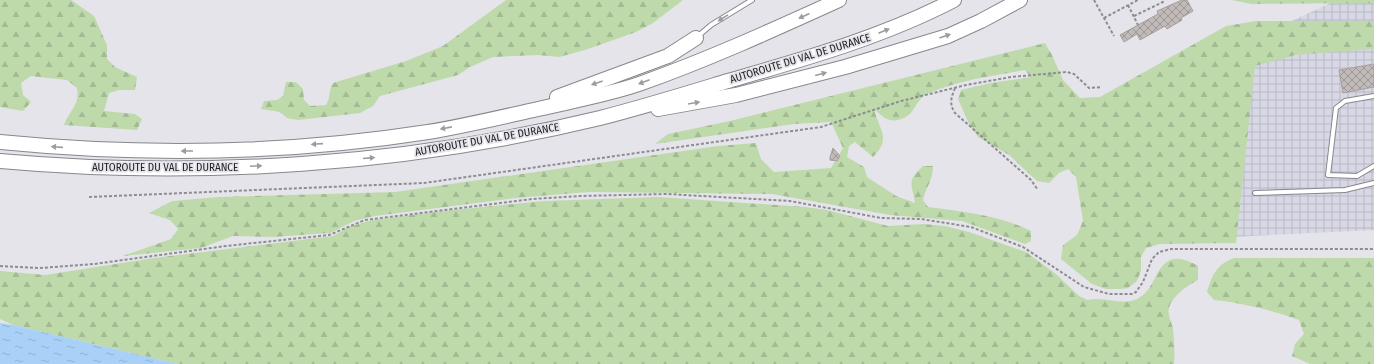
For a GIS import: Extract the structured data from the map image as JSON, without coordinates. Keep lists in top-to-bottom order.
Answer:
{
  "streets": {
    "highway": ["AUTOROUTE DU VAL DE DURANCE"]
  }
}
